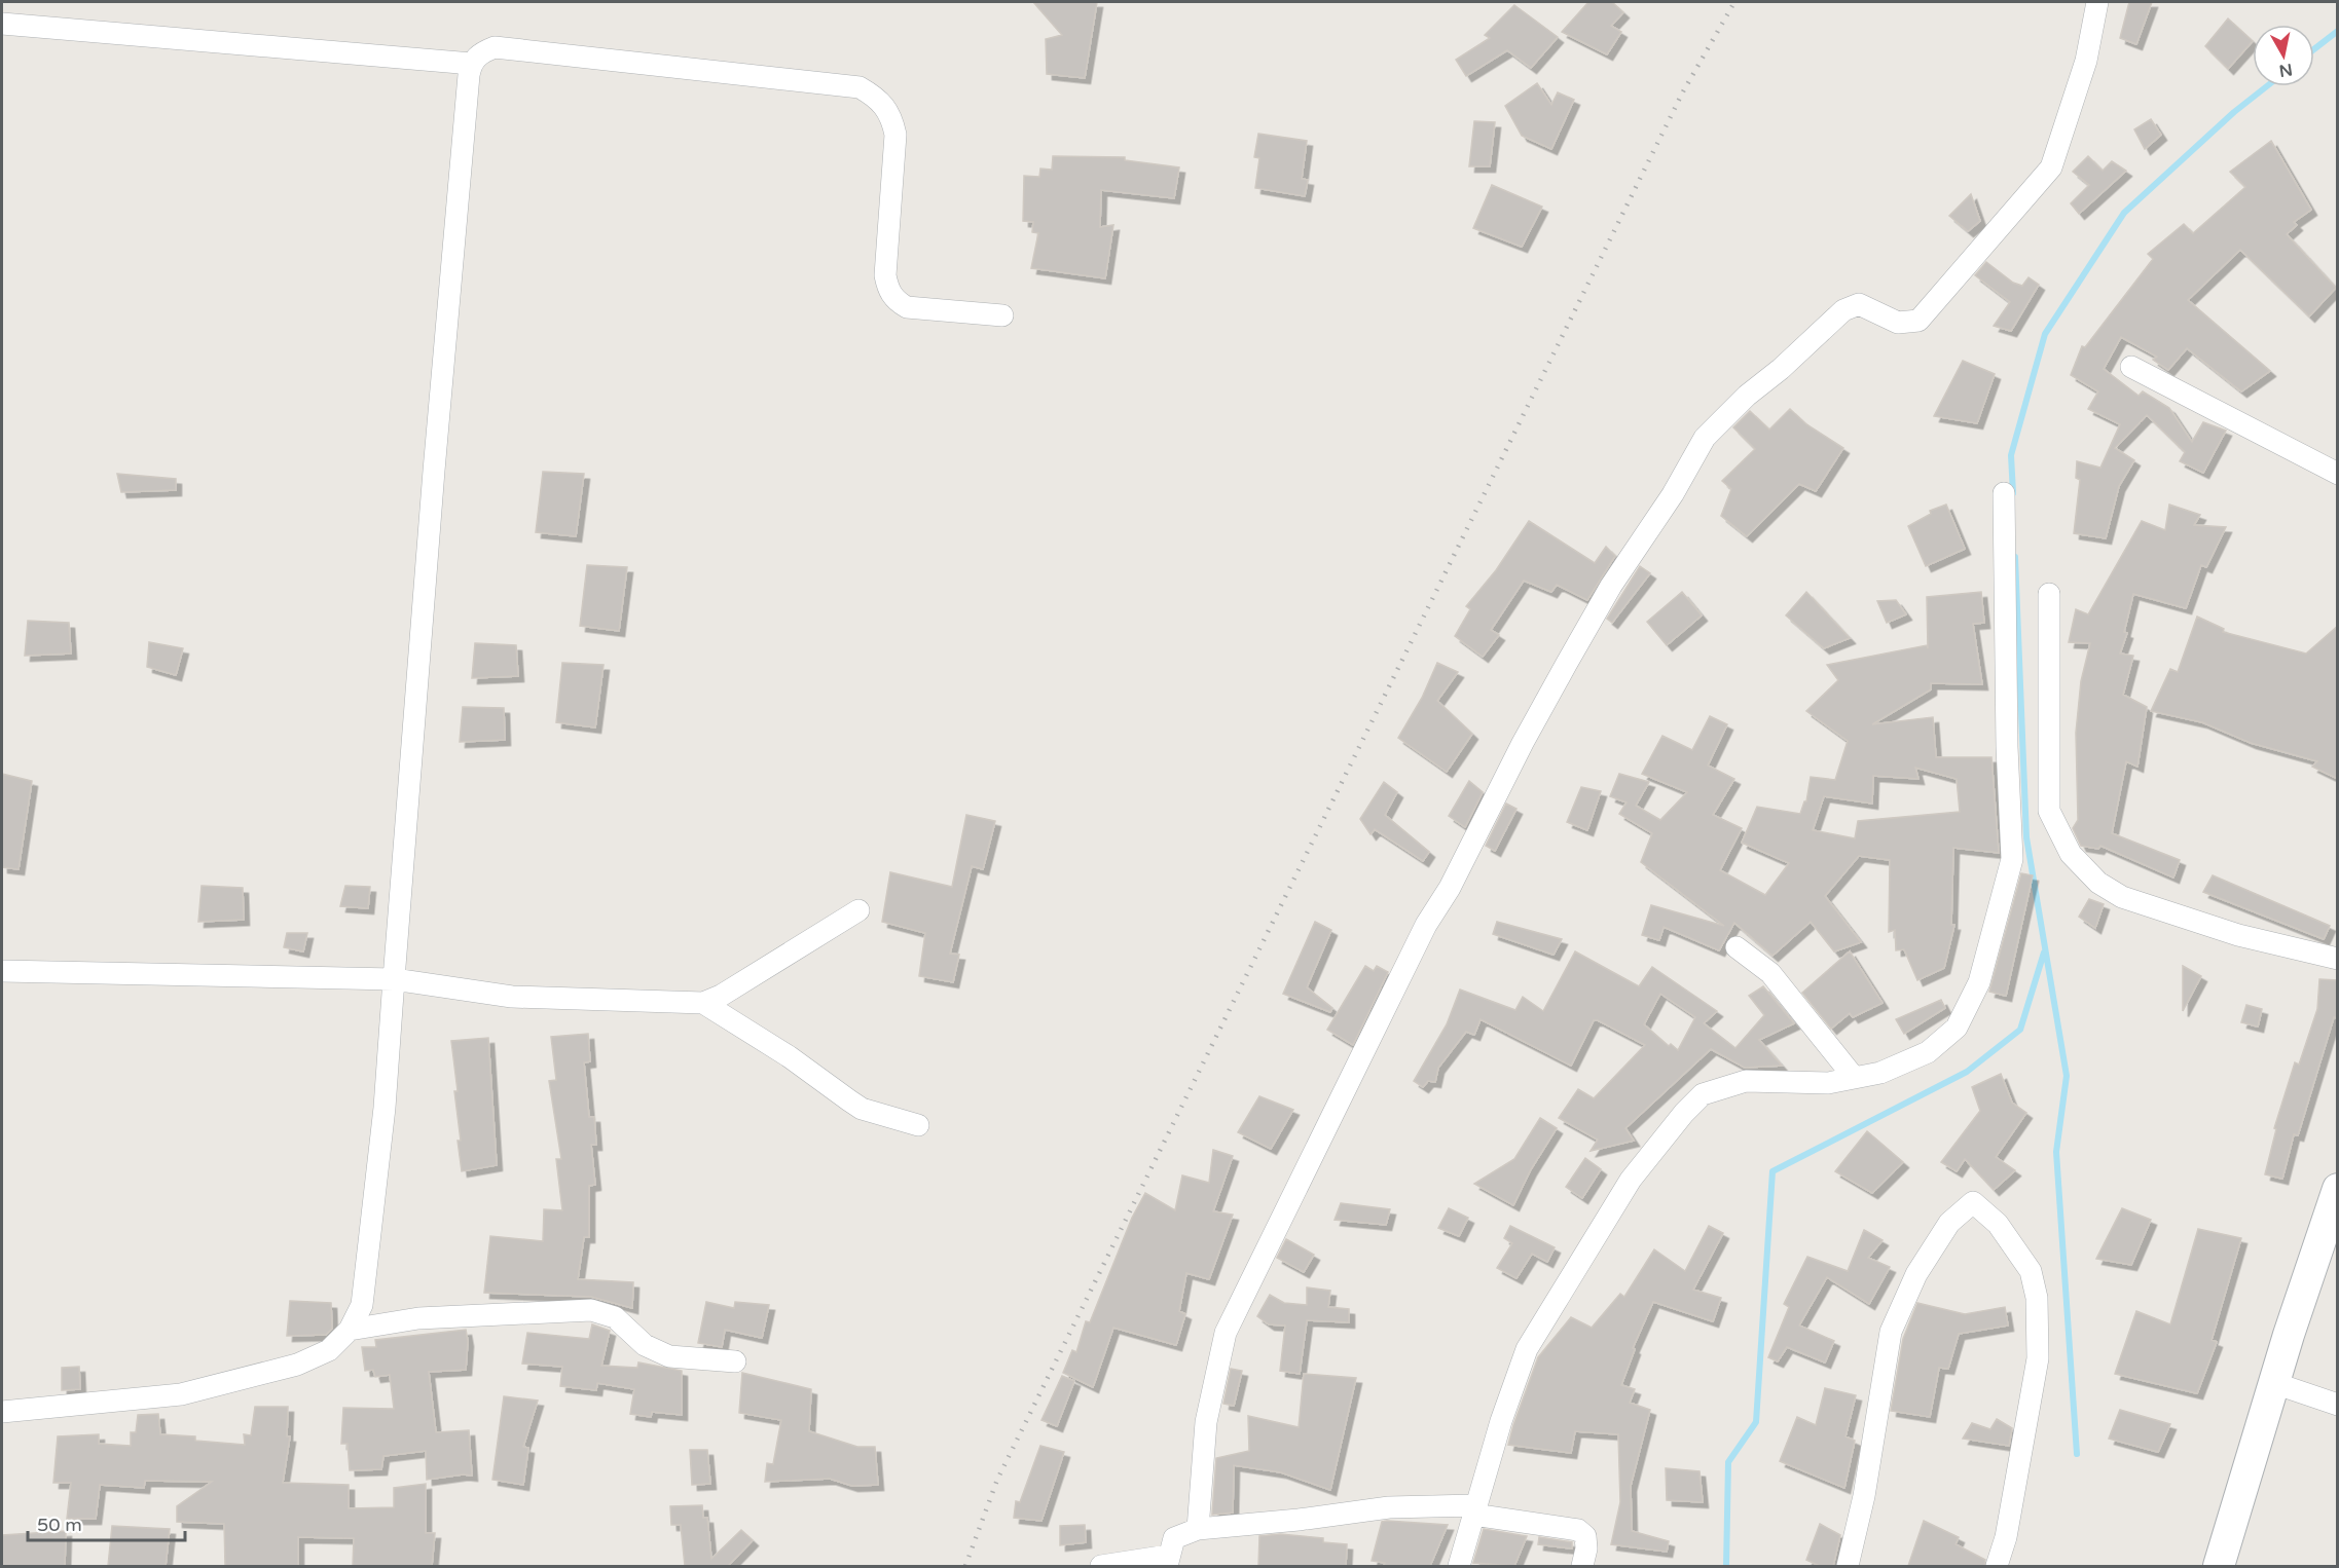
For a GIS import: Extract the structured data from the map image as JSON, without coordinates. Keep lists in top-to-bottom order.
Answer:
{
  "scale_bar": "50 m",
  "north": "bottom"
}
